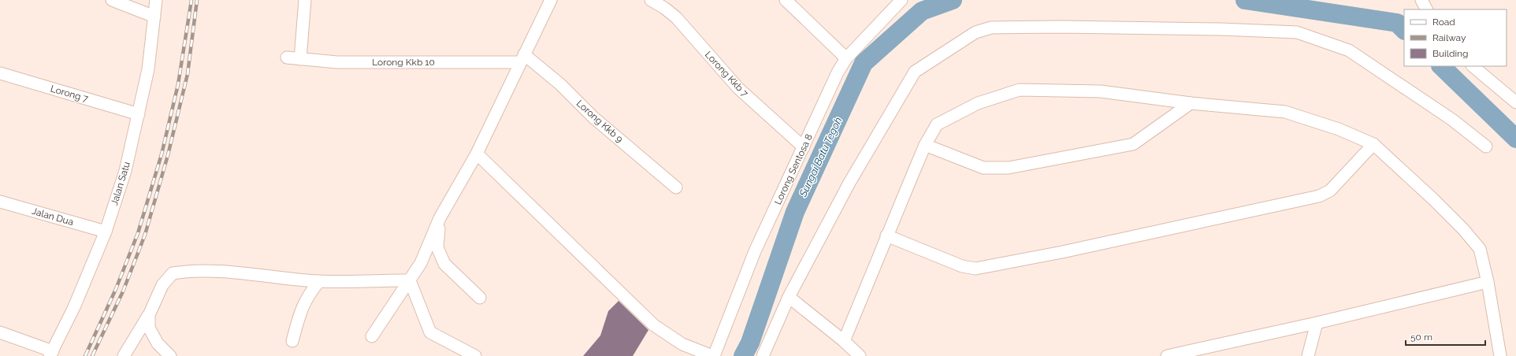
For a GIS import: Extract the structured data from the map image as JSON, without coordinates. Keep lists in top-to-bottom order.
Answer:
{
  "streets": {
    "street": [
      "Lorong Kkb 10",
      "Lorong Kkb 7",
      "Lorong 7",
      "Lorong Kkb 9",
      "Lorong Sentosa 8",
      "Jalan Satu",
      "Jalan Dua"
    ]
  },
  "crossings": [
    ["Lorong Kkb 10", "Lorong Kkb 9"],
    ["Lorong Kkb 7", "Lorong Sentosa 8"],
    ["Lorong 7", "Jalan Satu"],
    ["Jalan Satu", "Jalan Dua"]
  ],
  "water": ["Sungai Batu Tegoh"],
  "legend": ["Road", "Railway", "Building"],
  "scale_bar": "50 m"
}
